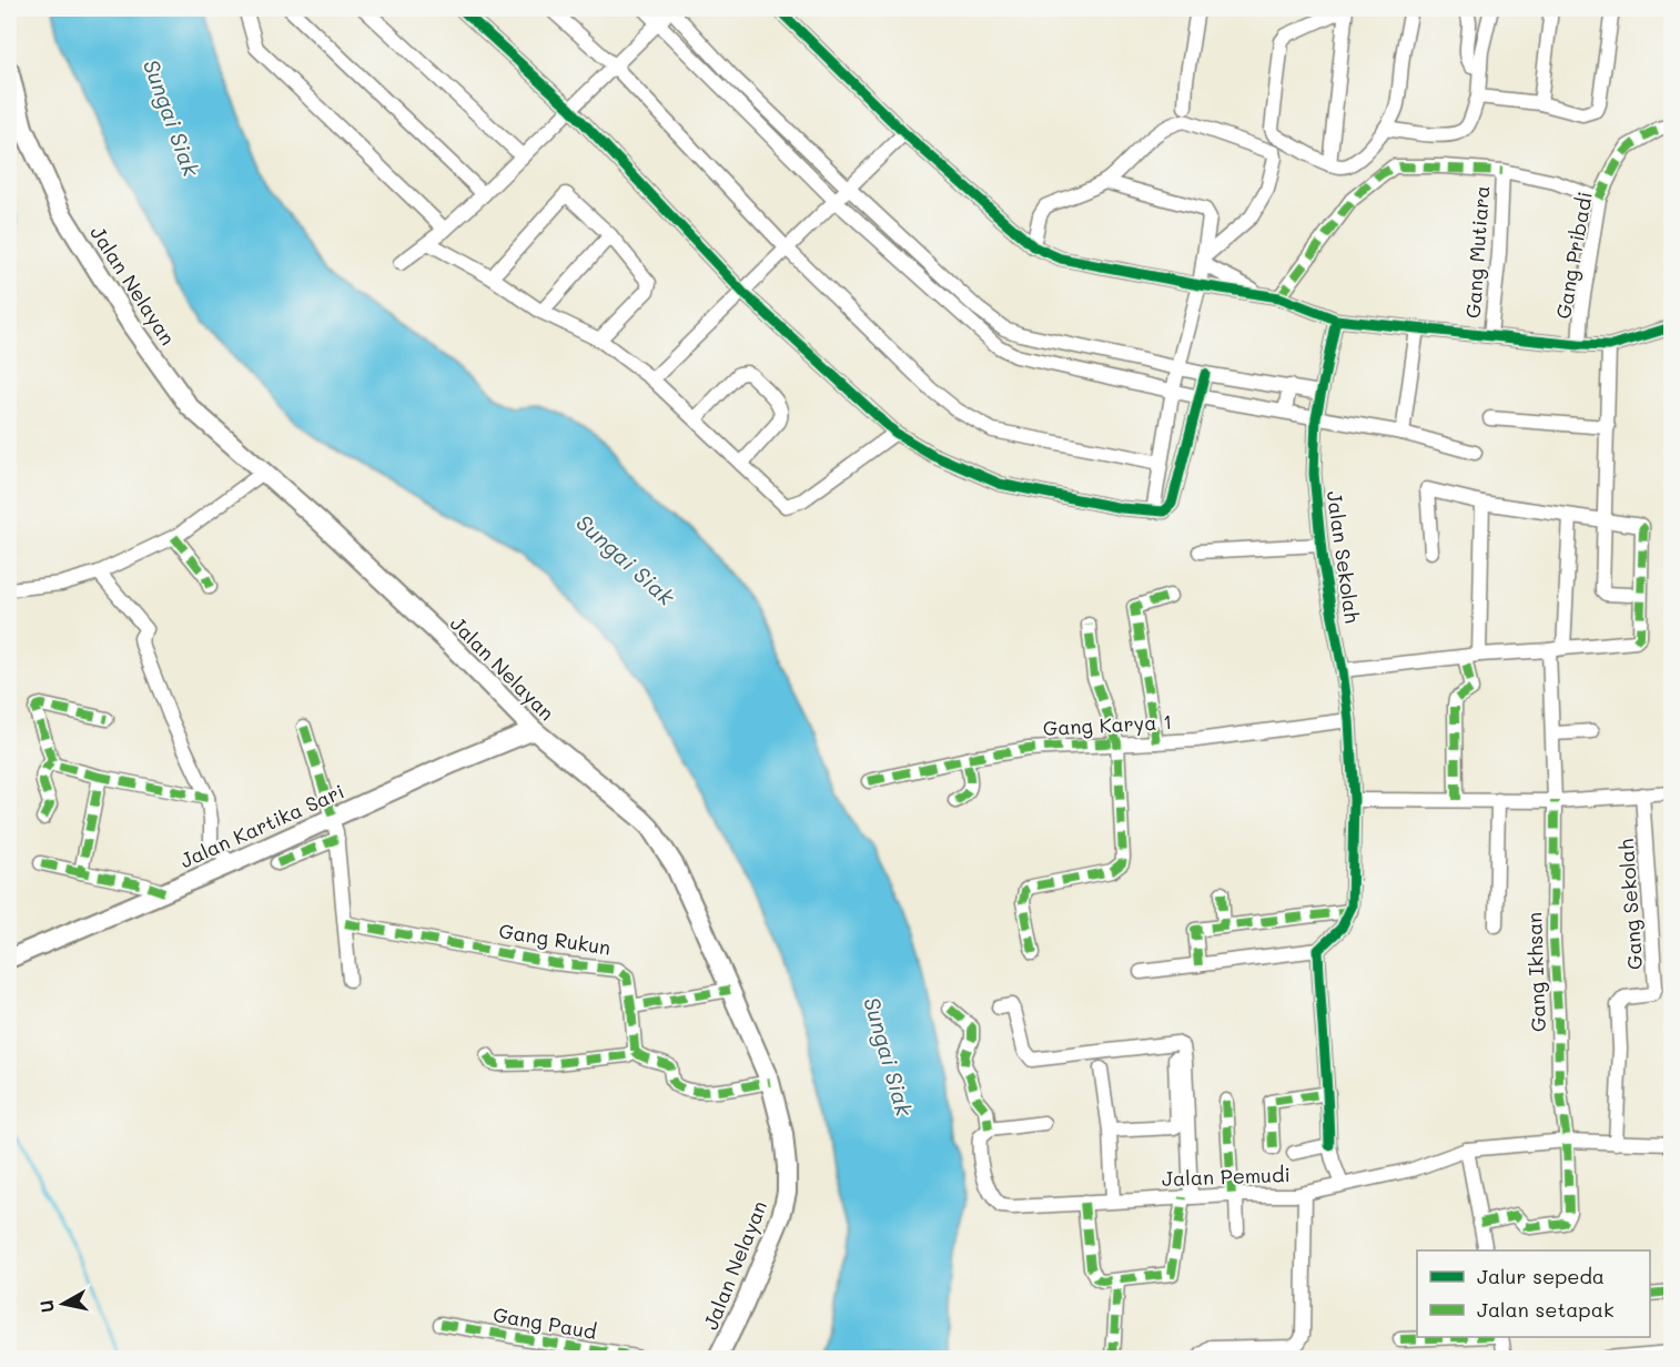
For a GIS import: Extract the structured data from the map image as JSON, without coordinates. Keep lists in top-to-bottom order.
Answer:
{
  "streets": {
    "main road": ["Jalan Nelayan", "Jalan Kartika Sari"],
    "street": [
      "Gang Mutiara",
      "Gang Pribadi",
      "Jalan Sekolah",
      "Gang Karya 1",
      "Gang Sekolah",
      "Gang Rukun",
      "Gang Ikhsan",
      "Jalan Pemudi",
      "Gang Paud"
    ]
  },
  "crossings": [
    ["Jalan Nelayan", "Jalan Kartika Sari"],
    ["Jalan Sekolah", "Gang Karya 1"],
    ["Gang Sekolah", "Jalan Pemudi"],
    ["Gang Ikhsan", "Jalan Pemudi"]
  ],
  "water": ["Sungai Siak"],
  "legend": ["Jalur sepeda", "Jalan setapak"],
  "north": "left"
}
